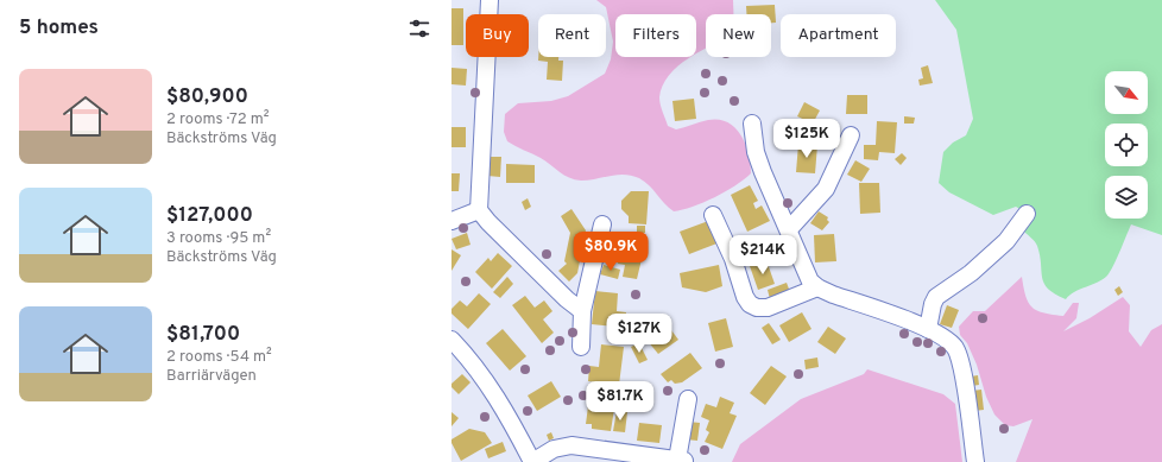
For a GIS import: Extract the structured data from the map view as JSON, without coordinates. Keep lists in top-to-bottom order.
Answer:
{
  "north": "bottom right",
  "page": {
    "heading": "5 homes",
    "chip": [
      "Buy",
      "Rent",
      "Filters",
      "New",
      "Apartment"
    ],
    "list": [
      {
        "name": "$80,900",
        "note": "2 rooms · 72 m² · Bäckströms Väg"
      },
      {
        "name": "$127,000",
        "note": "3 rooms · 95 m² · Bäckströms Väg"
      },
      {
        "name": "$81,700",
        "note": "2 rooms · 54 m² · Barriärvägen"
      }
    ],
    "price": [
      "$125K",
      "$80.9K",
      "$214K",
      "$127K",
      "$81.7K"
    ]
  }
}
